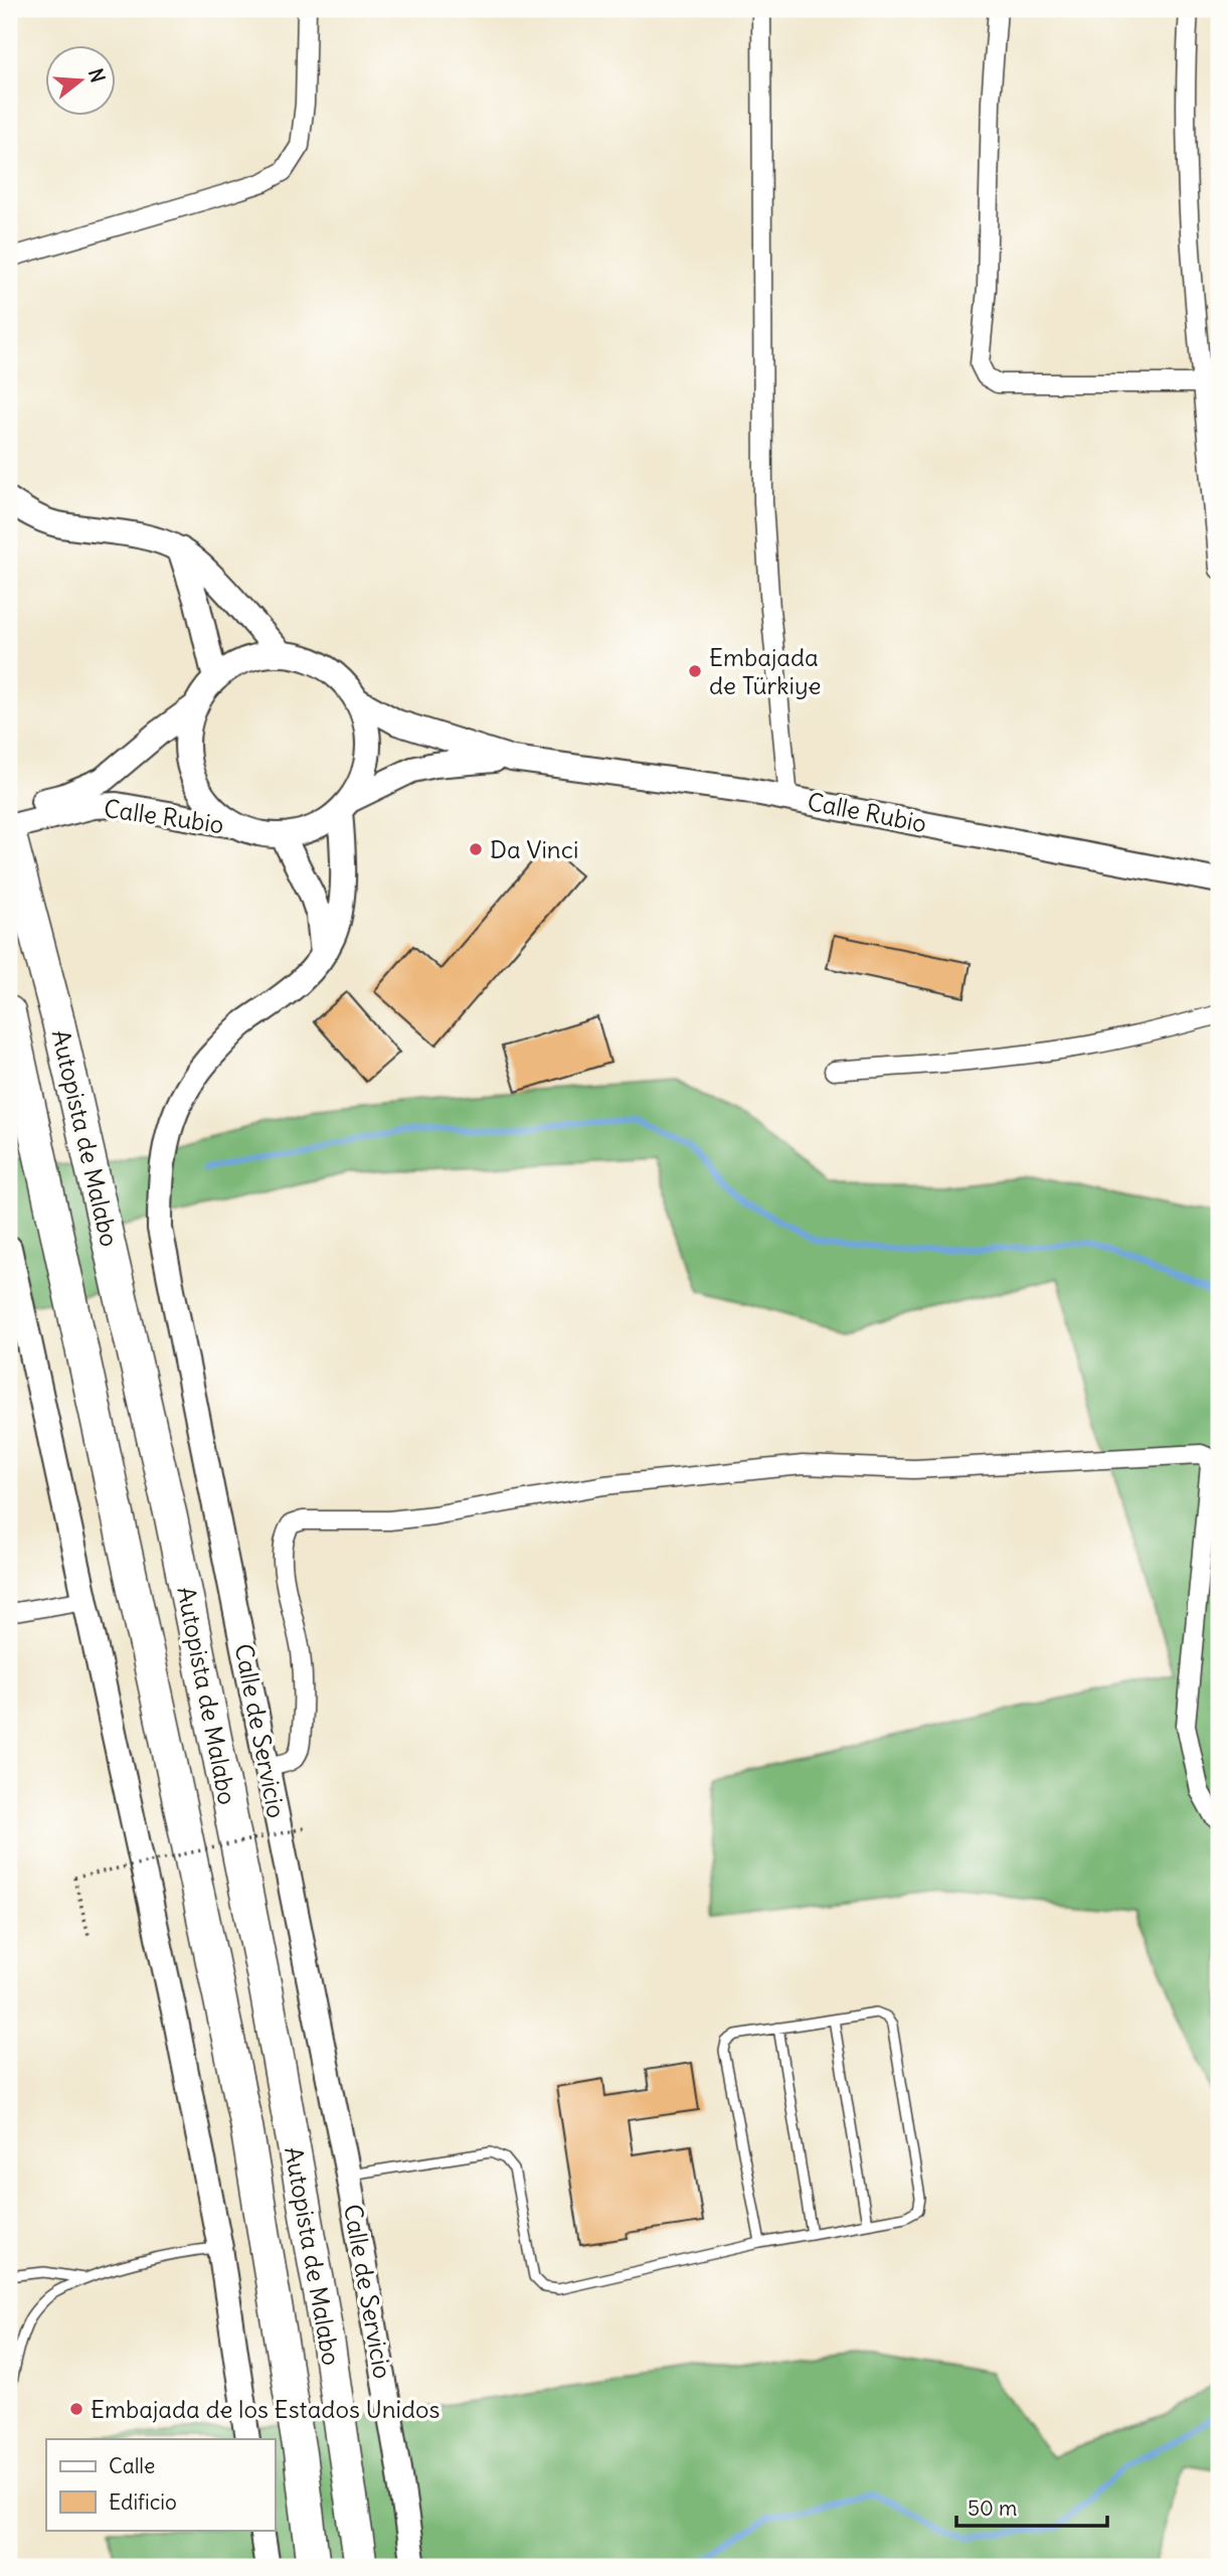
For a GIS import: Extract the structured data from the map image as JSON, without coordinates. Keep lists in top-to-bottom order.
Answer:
{
  "streets": {
    "highway": ["Autopista de Malabo"],
    "street": ["Calle Rubio", "Calle de Servicio"]
  },
  "crossings": [
    ["Calle Rubio", "Autopista de Malabo"],
    ["Calle Rubio", "Calle de Servicio"]
  ],
  "places": ["Embajada de Türkiye", "Da Vinci", "Embajada de los Estados Unidos"],
  "legend": ["Calle", "Edificio"],
  "scale_bar": "50 m",
  "north": "right"
}
